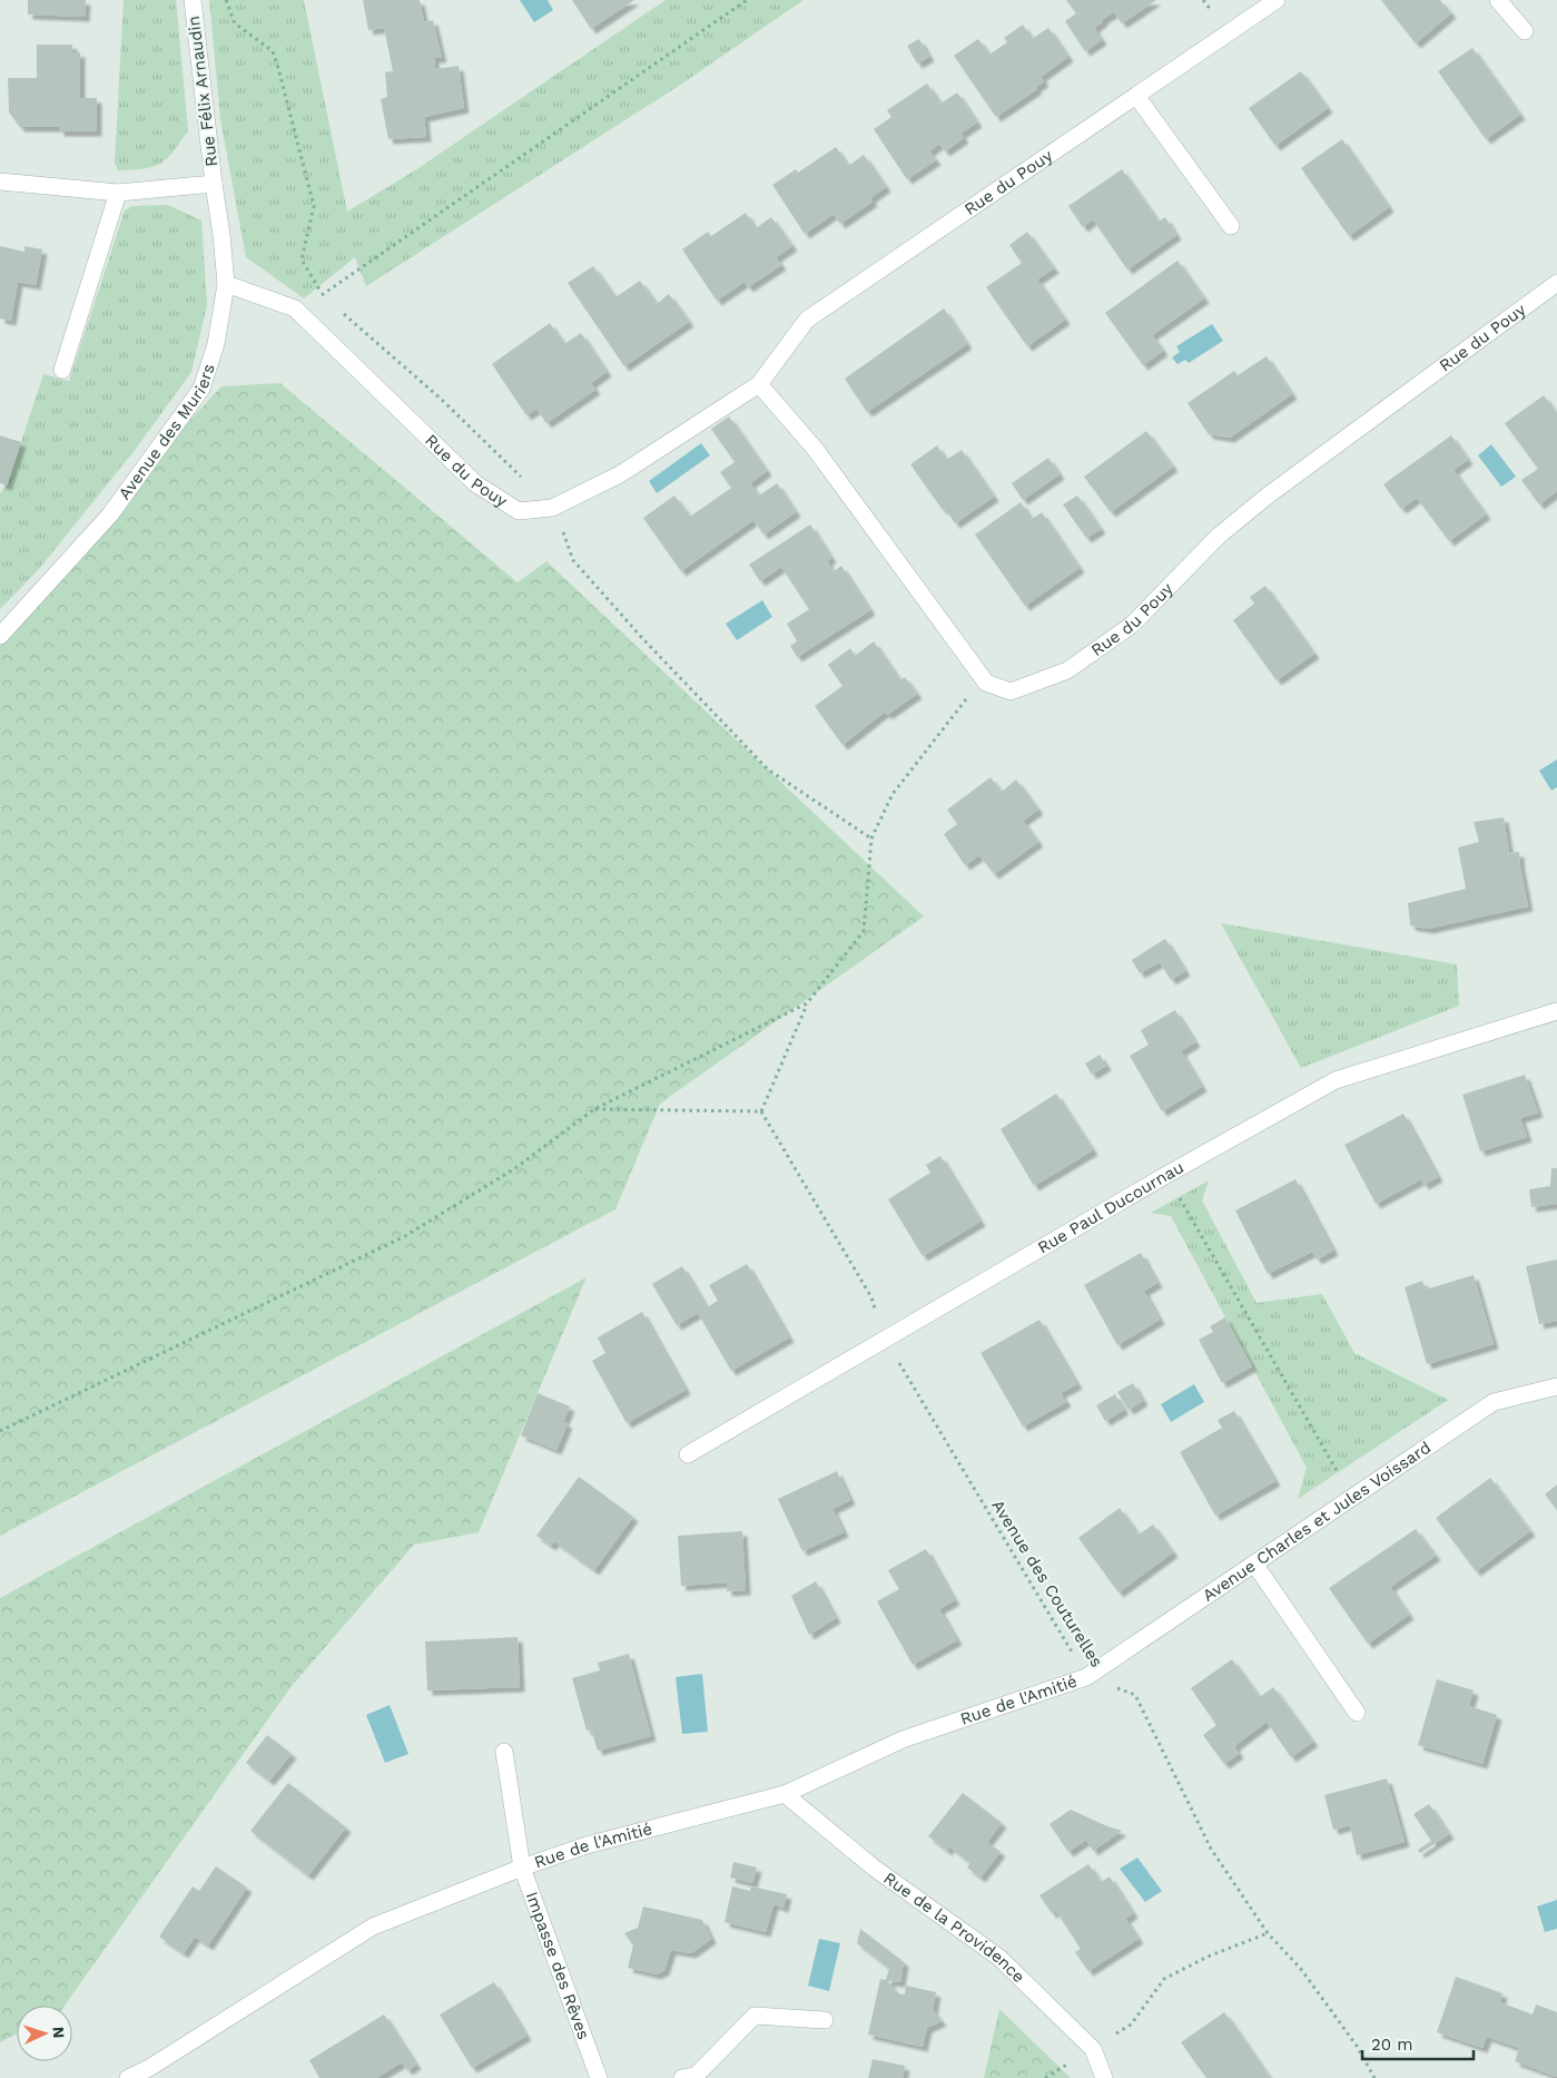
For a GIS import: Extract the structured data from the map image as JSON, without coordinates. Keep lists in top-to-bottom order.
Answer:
{
  "streets": {
    "street": [
      "Rue Félix Arnaudin",
      "Rue du Pouy",
      "Avenue des Muriers",
      "Rue Paul Ducournau",
      "Avenue Charles et Jules Voissard",
      "Rue de l'Amitié",
      "Rue de la Providence",
      "Impasse des Rêves"
    ],
    "path": ["Avenue des Couturelles"]
  },
  "crossings": [
    ["Rue Félix Arnaudin", "Avenue des Muriers"],
    ["Rue du Pouy", "Avenue des Muriers"],
    ["Rue Paul Ducournau", "Avenue des Couturelles"],
    ["Avenue Charles et Jules Voissard", "Avenue des Couturelles"],
    ["Avenue Charles et Jules Voissard", "Rue de l'Amitié"],
    ["Avenue des Couturelles", "Rue de l'Amitié"],
    ["Rue de l'Amitié", "Rue de la Providence"],
    ["Rue de l'Amitié", "Impasse des Rêves"]
  ],
  "scale_bar": "20 m",
  "north": "right"
}
